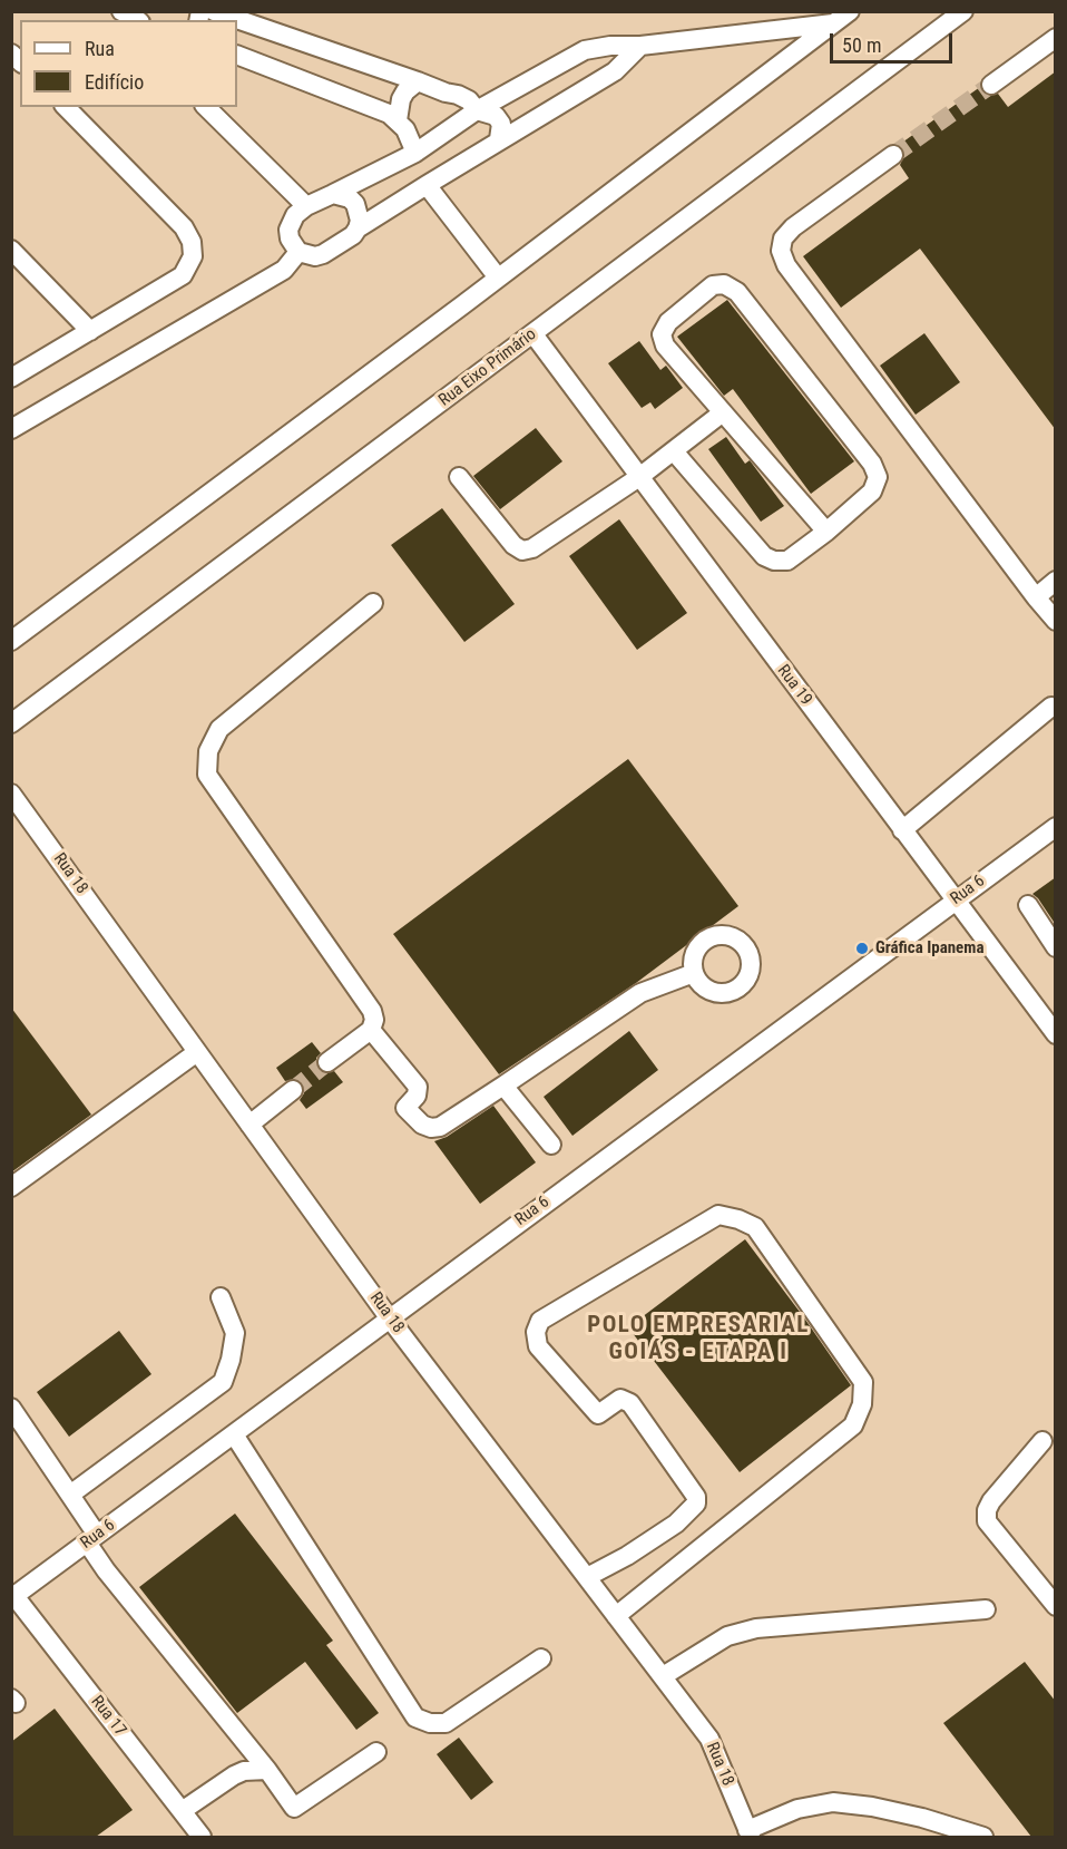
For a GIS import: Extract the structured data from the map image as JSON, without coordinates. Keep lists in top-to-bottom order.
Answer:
{
  "streets": {
    "street": [
      "Rua Eixo Primário",
      "Rua 19",
      "Rua 18",
      "Rua 6",
      "Rua 17"
    ]
  },
  "crossings": [
    ["Rua Eixo Primário", "Rua 19"],
    ["Rua 19", "Rua 6"],
    ["Rua 18", "Rua 6"],
    ["Rua 6", "Rua 17"]
  ],
  "districts": ["POLO EMPRESARIAL GOIÁS - ETAPA I"],
  "places": ["Gráfica Ipanema"],
  "legend": ["Rua", "Edifício"],
  "scale_bar": "50 m"
}
